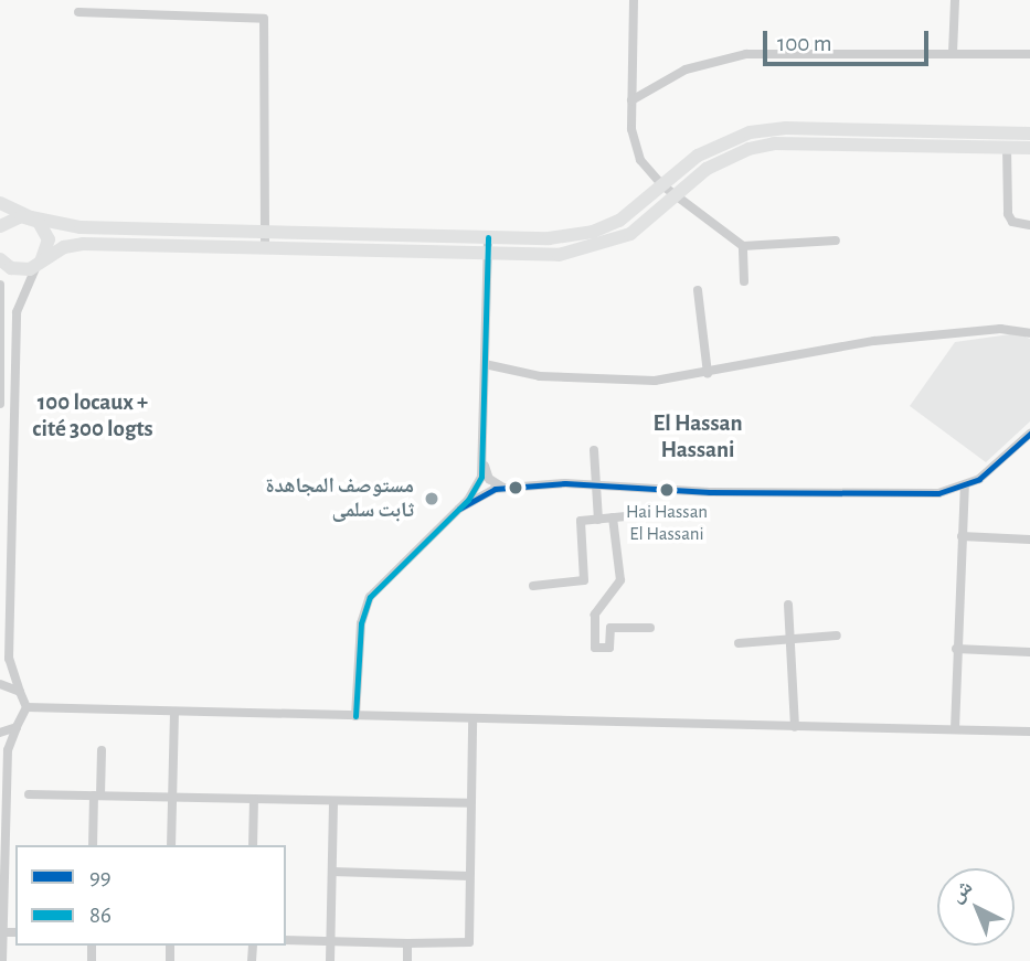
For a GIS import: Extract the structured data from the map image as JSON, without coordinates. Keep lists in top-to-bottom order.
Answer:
{
  "districts": ["100 locaux + cité 300 logts", "El Hassan Hassani"],
  "places": ["Hai Hassan El Hassani", "مستوصف المجاهدة ثابت سلمى"],
  "lines": ["transit line 86", "transit line 99"],
  "legend": ["99", "86"],
  "scale_bar": "100 m",
  "north": "top left"
}
